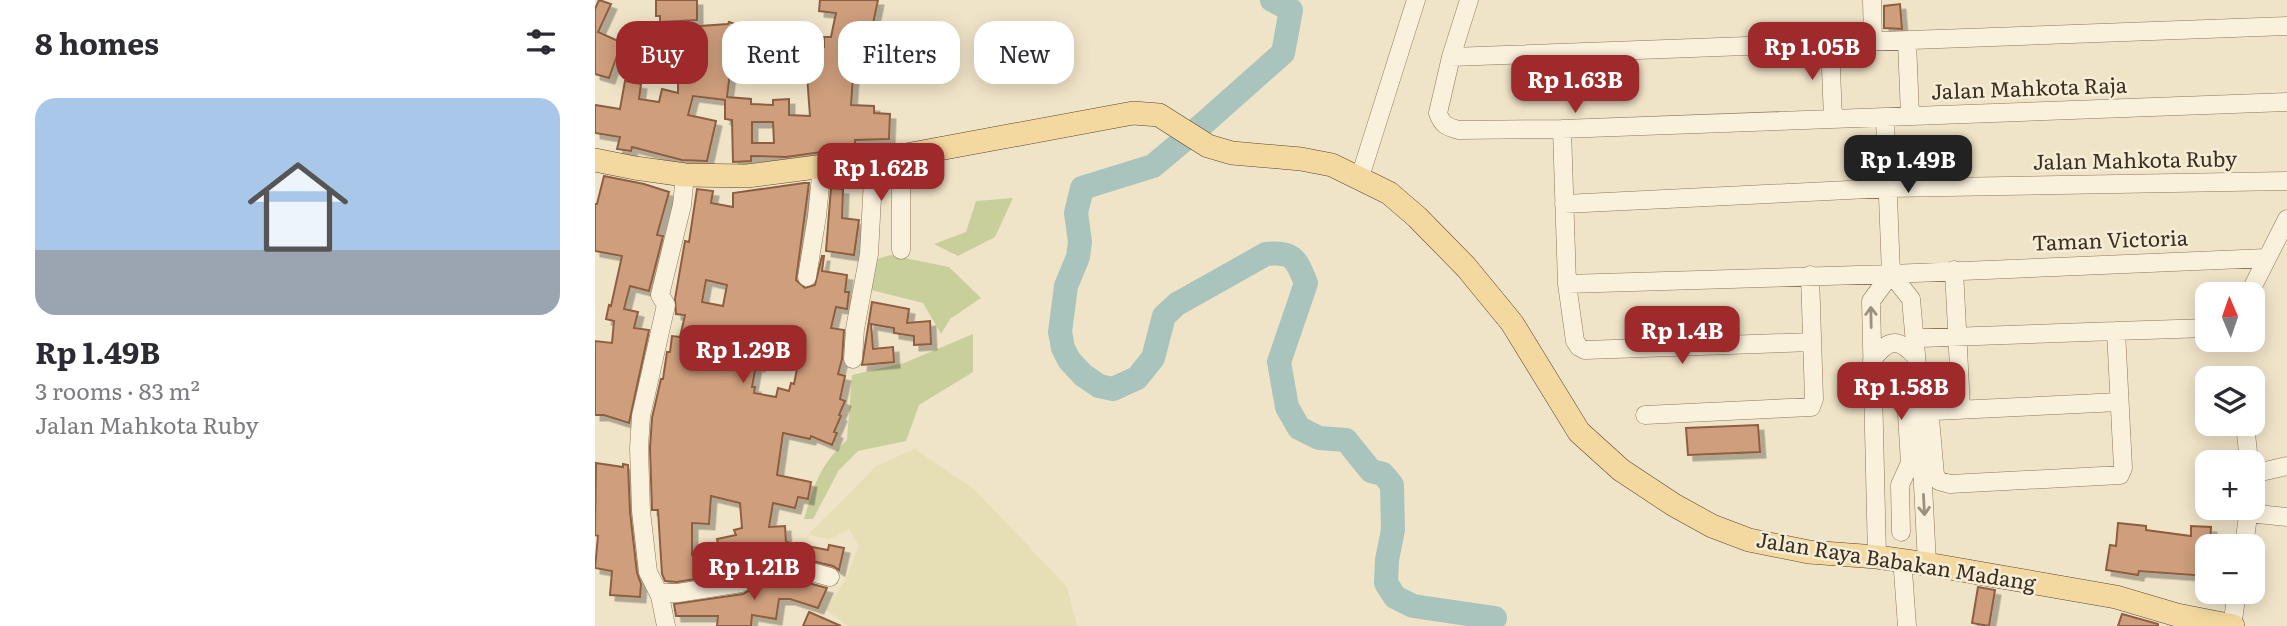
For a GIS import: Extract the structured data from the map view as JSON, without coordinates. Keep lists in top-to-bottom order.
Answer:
{
  "streets": {
    "main road": ["Jalan Raya Babakan Madang"],
    "street": ["Jalan Mahkota Raja", "Jalan Mahkota Ruby", "Taman Victoria"]
  },
  "north": "top",
  "page": {
    "heading": "8 homes",
    "chip": [
      "Buy",
      "Rent",
      "Filters",
      "New"
    ],
    "price": [
      "Rp 1.05B",
      "Rp 1.63B",
      "Rp 1.49B",
      "Rp 1.62B",
      "Rp 1.4B",
      "Rp 1.29B",
      "Rp 1.58B",
      "Rp 1.21B"
    ],
    "list": [
      {
        "name": "Rp 1.49B",
        "note": "3 rooms · 83 m² · Jalan Mahkota Ruby"
      }
    ],
    "map_buttons": ["+", "−"]
  }
}
